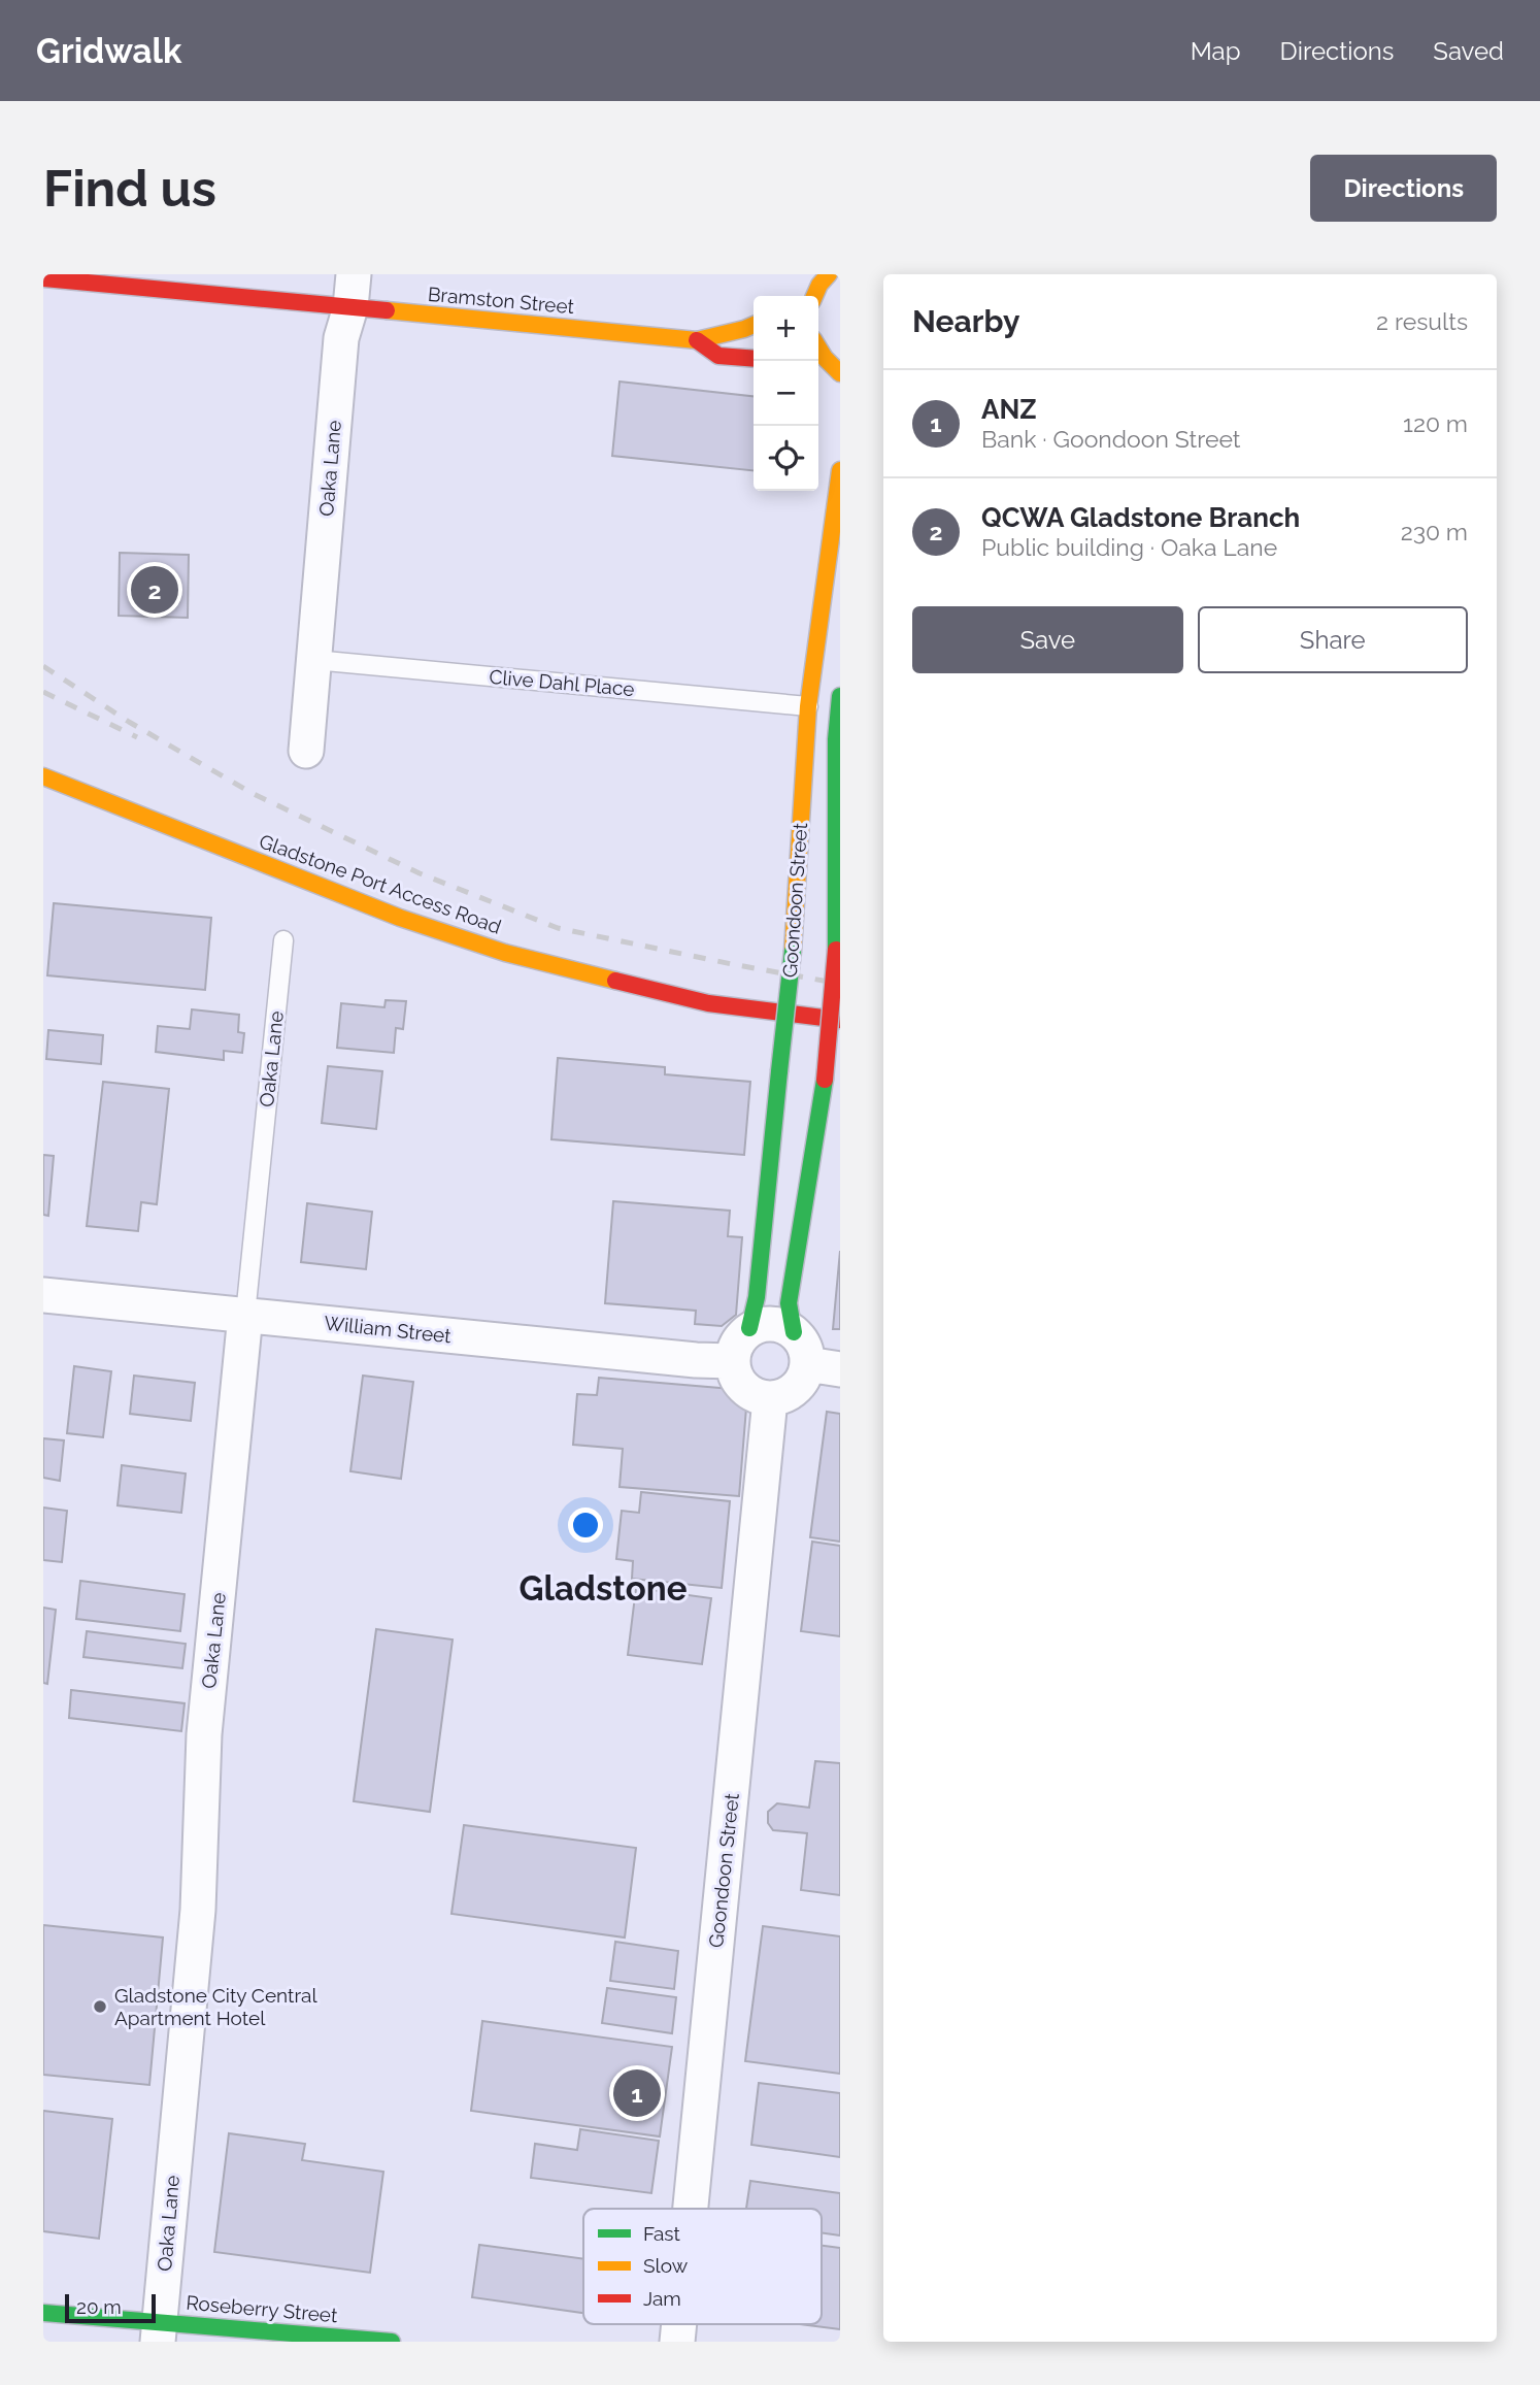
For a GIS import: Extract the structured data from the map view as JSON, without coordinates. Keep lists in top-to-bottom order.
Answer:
{
  "streets": {
    "street": [
      "Bramston Street",
      "Oaka Lane",
      "Gladstone Port Access Road",
      "Goondoon Street",
      "William Street",
      "Roseberry Street"
    ],
    "lane": ["Clive Dahl Place"]
  },
  "crossings": [
    ["Bramston Street", "Oaka Lane"],
    ["Oaka Lane", "Clive Dahl Place"],
    ["Oaka Lane", "William Street"],
    ["Oaka Lane", "Roseberry Street"],
    ["Clive Dahl Place", "Goondoon Street"],
    ["Goondoon Street", "William Street"]
  ],
  "districts": ["Gladstone"],
  "places": ["Gladstone City Central Apartment Hotel"],
  "legend": ["Fast", "Slow", "Jam"],
  "scale_bar": "20 m",
  "page": {
    "header": "Gridwalk",
    "nav": ["Map", "Directions", "Saved"],
    "buttons": [
      "Directions",
      ["Save", "Share"]
    ],
    "title": "Find us",
    "heading": ["Nearby", "2 results"],
    "map_buttons": ["+", "−"],
    "list": [
      {
        "mark": "1",
        "name": "ANZ",
        "note": "Bank · Goondoon Street",
        "value": "120 m"
      },
      {
        "mark": "2",
        "name": "QCWA Gladstone Branch",
        "note": "Public building · Oaka Lane",
        "value": "230 m"
      }
    ],
    "pins": ["2", "1"],
    "scale": "20 m"
  }
}
